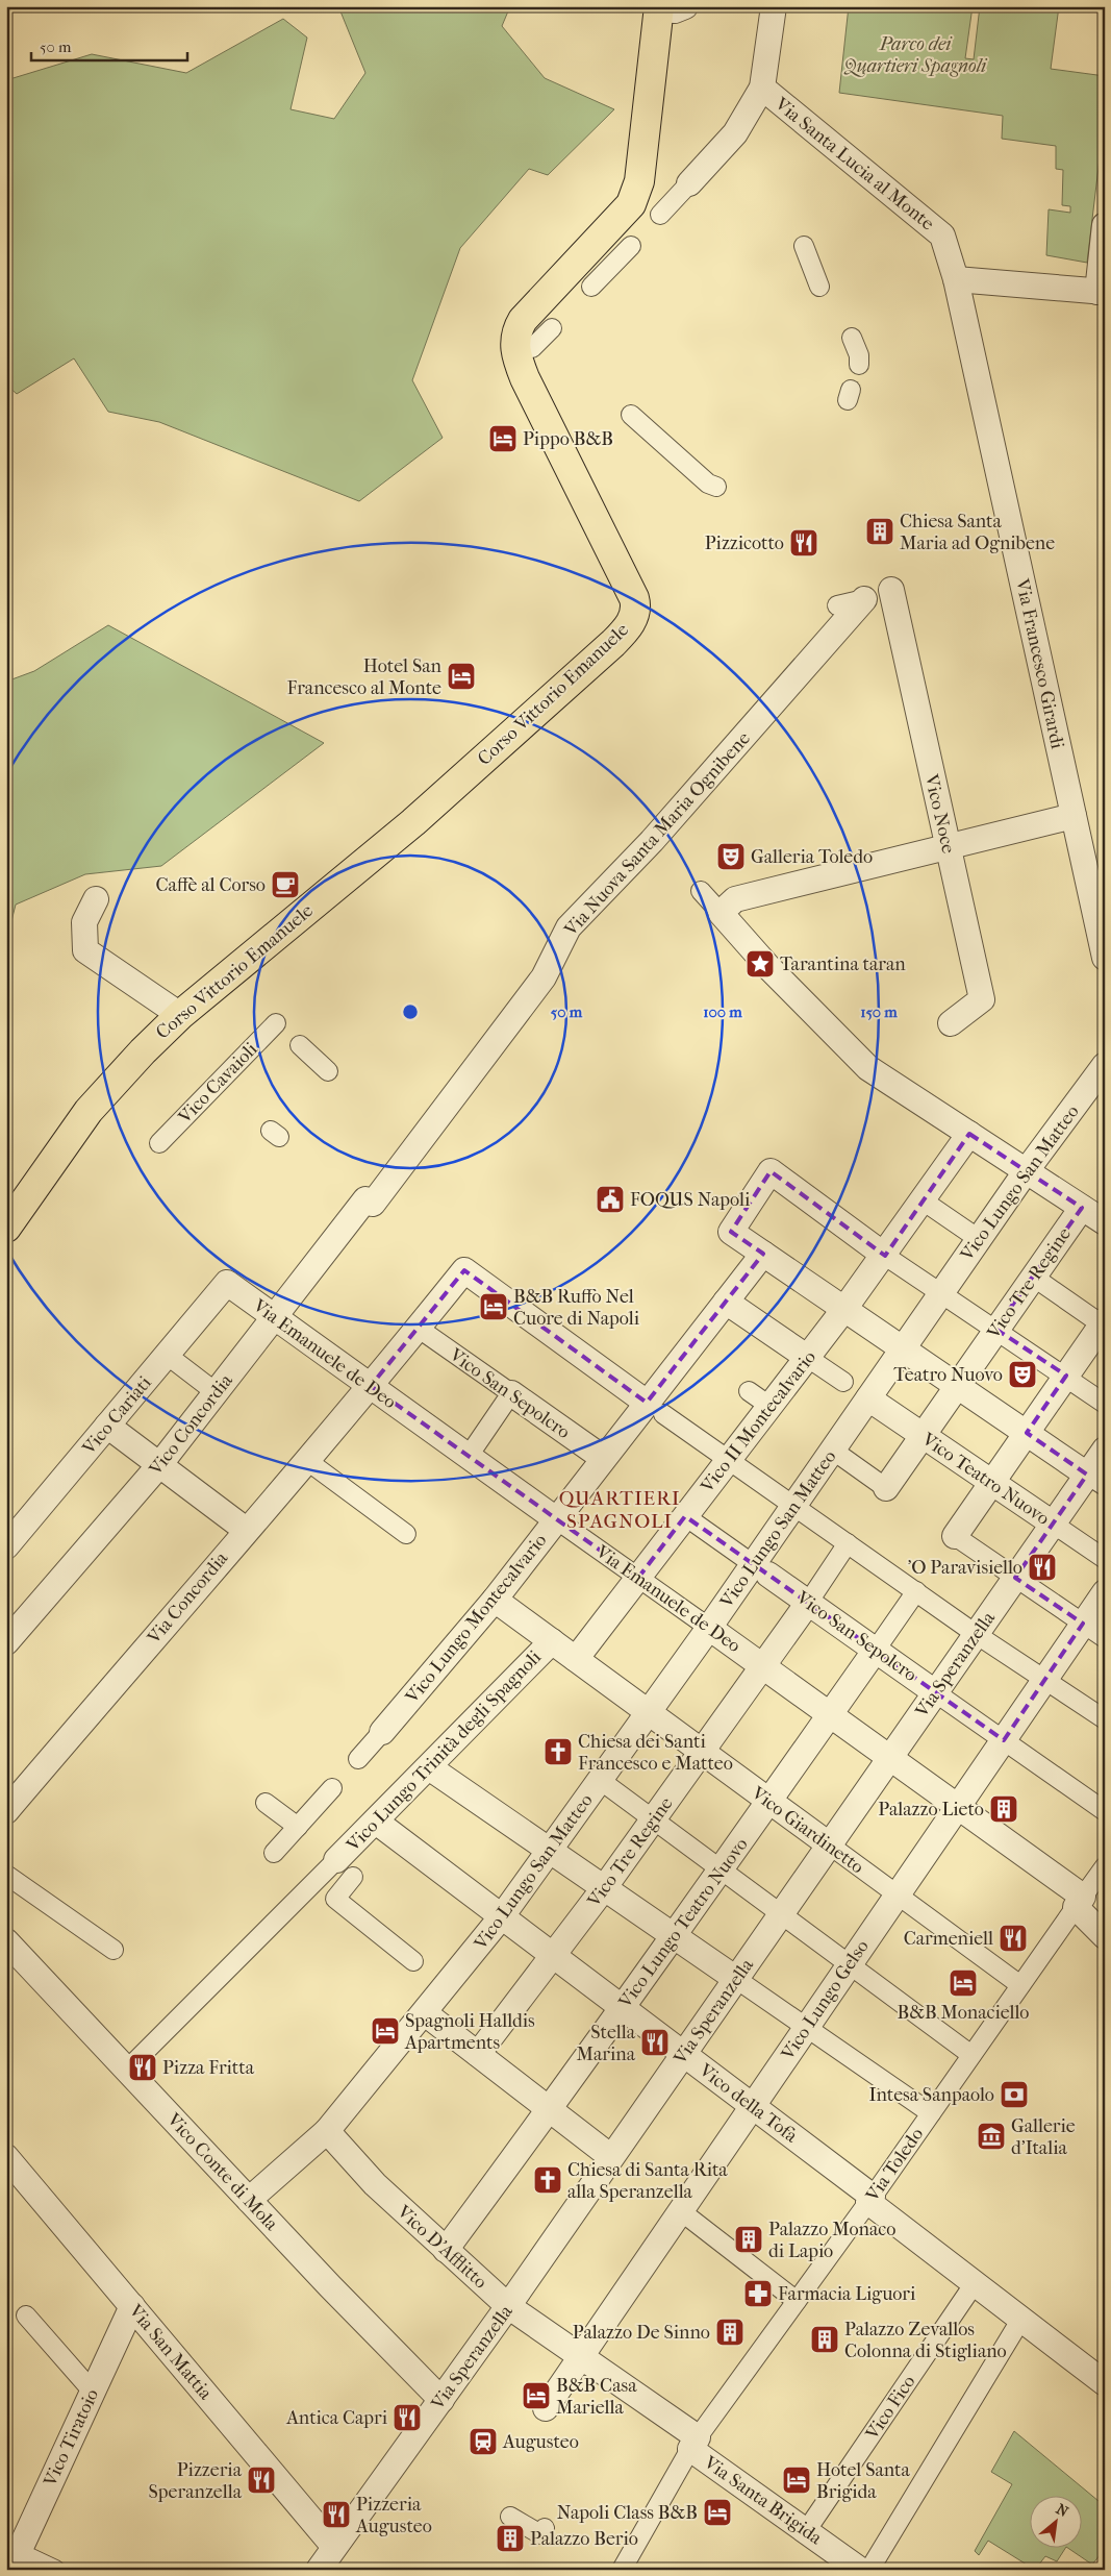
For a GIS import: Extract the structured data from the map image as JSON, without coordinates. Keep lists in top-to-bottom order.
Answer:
{
  "streets": {
    "main road": ["Corso Vittorio Emanuele"],
    "street": [
      "Via Santa Lucia al Monte",
      "Via Francesco Girardi",
      "Vico Noce",
      "Via Nuova Santa Maria Ognibene",
      "Vico Cavaioli",
      "Vico Lungo San Matteo",
      "Vico Tre Regine",
      "Via Emanuele de Deo",
      "Vico San Sepolcro",
      "Vico Cariati",
      "Vico II Montecalvario",
      "Vico Concordia",
      "Vico Teatro Nuovo",
      "Via Concordia",
      "Vico Lungo Montecalvario",
      "Via Speranzella",
      "Vico Lungo Trinità degli Spagnoli",
      "Vico Giardinetto",
      "Vico Lungo Teatro Nuovo",
      "Vico Lungo Gelso",
      "Vico della Tofa",
      "Via Toledo",
      "Vico Conte di Mola",
      "Vico D'Afflitto",
      "Via San Mattia",
      "Vico Fico",
      "Vico Tiratoio",
      "Via Santa Brigida"
    ]
  },
  "crossings": [
    ["Via Santa Lucia al Monte", "Via Francesco Girardi"],
    ["Via Nuova Santa Maria Ognibene", "Vico Concordia"],
    ["Vico Lungo San Matteo", "Via Emanuele de Deo"],
    ["Vico Lungo San Matteo", "Vico San Sepolcro"],
    ["Vico Lungo San Matteo", "Vico Teatro Nuovo"],
    ["Vico Lungo San Matteo", "Vico Giardinetto"],
    ["Vico Lungo San Matteo", "Vico della Tofa"],
    ["Vico Lungo San Matteo", "Vico Conte di Mola"],
    ["Vico Lungo San Matteo", "Vico D'Afflitto"],
    ["Vico Tre Regine", "Via Emanuele de Deo"],
    ["Vico Tre Regine", "Vico San Sepolcro"],
    ["Vico Tre Regine", "Vico Teatro Nuovo"],
    ["Vico Tre Regine", "Vico Giardinetto"],
    ["Vico Tre Regine", "Vico della Tofa"],
    ["Via Emanuele de Deo", "Vico Cariati"],
    ["Via Emanuele de Deo", "Vico II Montecalvario"],
    ["Via Emanuele de Deo", "Vico Concordia"],
    ["Via Emanuele de Deo", "Via Concordia"],
    ["Via Emanuele de Deo", "Vico Lungo Montecalvario"],
    ["Via Emanuele de Deo", "Via Speranzella"],
    ["Via Emanuele de Deo", "Vico Lungo Teatro Nuovo"],
    ["Via Emanuele de Deo", "Vico Lungo Gelso"],
    ["Via Emanuele de Deo", "Via Toledo"],
    ["Vico San Sepolcro", "Vico II Montecalvario"],
    ["Vico San Sepolcro", "Vico Lungo Montecalvario"],
    ["Vico San Sepolcro", "Via Speranzella"],
    ["Vico San Sepolcro", "Vico Lungo Teatro Nuovo"],
    ["Vico San Sepolcro", "Vico Lungo Gelso"],
    ["Vico II Montecalvario", "Vico Giardinetto"],
    ["Vico Teatro Nuovo", "Via Speranzella"],
    ["Vico Lungo Montecalvario", "Vico Giardinetto"],
    ["Via Speranzella", "Vico Giardinetto"],
    ["Via Speranzella", "Vico della Tofa"],
    ["Via Speranzella", "Vico Conte di Mola"],
    ["Via Speranzella", "Vico D'Afflitto"],
    ["Via Speranzella", "Via San Mattia"],
    ["Vico Lungo Trinità degli Spagnoli", "Vico Giardinetto"],
    ["Vico Lungo Trinità degli Spagnoli", "Vico della Tofa"],
    ["Vico Lungo Trinità degli Spagnoli", "Vico Conte di Mola"],
    ["Vico Giardinetto", "Vico Lungo Teatro Nuovo"],
    ["Vico Giardinetto", "Vico Lungo Gelso"],
    ["Vico Giardinetto", "Via Toledo"],
    ["Vico Lungo Teatro Nuovo", "Vico della Tofa"],
    ["Vico Lungo Teatro Nuovo", "Vico D'Afflitto"],
    ["Vico Lungo Gelso", "Vico della Tofa"],
    ["Vico Lungo Gelso", "Vico D'Afflitto"],
    ["Vico della Tofa", "Via Toledo"],
    ["Vico della Tofa", "Vico Fico"],
    ["Via Toledo", "Vico D'Afflitto"],
    ["Via Toledo", "Via Santa Brigida"],
    ["Vico D'Afflitto", "Via Santa Brigida"],
    ["Via San Mattia", "Vico Tiratoio"],
    ["Vico Fico", "Via Santa Brigida"]
  ],
  "districts": ["QUARTIERI SPAGNOLI"],
  "parks": ["Parco dei Quartieri Spagnoli"],
  "places": {
    "hotel": [
      "Pippo B&B",
      "Hotel San Francesco al Monte",
      "B&B Ruffo Nel Cuore di Napoli",
      "B&B Monaciello",
      "Spagnoli Halldis Apartments",
      "B&B Casa Mariella",
      "Hotel Santa Brigida",
      "Napoli Class B&B"
    ],
    "building": [
      "Chiesa Santa Maria ad Ognibene",
      "Palazzo Lieto",
      "Palazzo Monaco di Lapio",
      "Palazzo De Sinno",
      "Palazzo Zevallos Colonna di Stigliano",
      "Palazzo Berio"
    ],
    "restaurant": [
      "Pizzicotto",
      "'O Paravisiello",
      "Carmeniell",
      "Stella Marina",
      "Pizza Fritta",
      "Antica Capri",
      "Pizzeria Speranzella",
      "Pizzeria Augusteo"
    ],
    "theatre": ["Galleria Toledo", "Teatro Nuovo"],
    "cafe": ["Caffè al Corso"],
    "place": ["Tarantina taran"],
    "public building": ["FOQUS Napoli"],
    "church": ["Chiesa dei Santi Francesco e Matteo", "Chiesa di Santa Rita alla Speranzella"],
    "bank": ["Intesa Sanpaolo"],
    "museum": ["Gallerie d'Italia"],
    "pharmacy": ["Farmacia Liguori"],
    "station": ["Augusteo"]
  },
  "scale_bar": "50 m",
  "north": "top right",
  "rings": ["50 m", "100 m", "150 m"]
}
